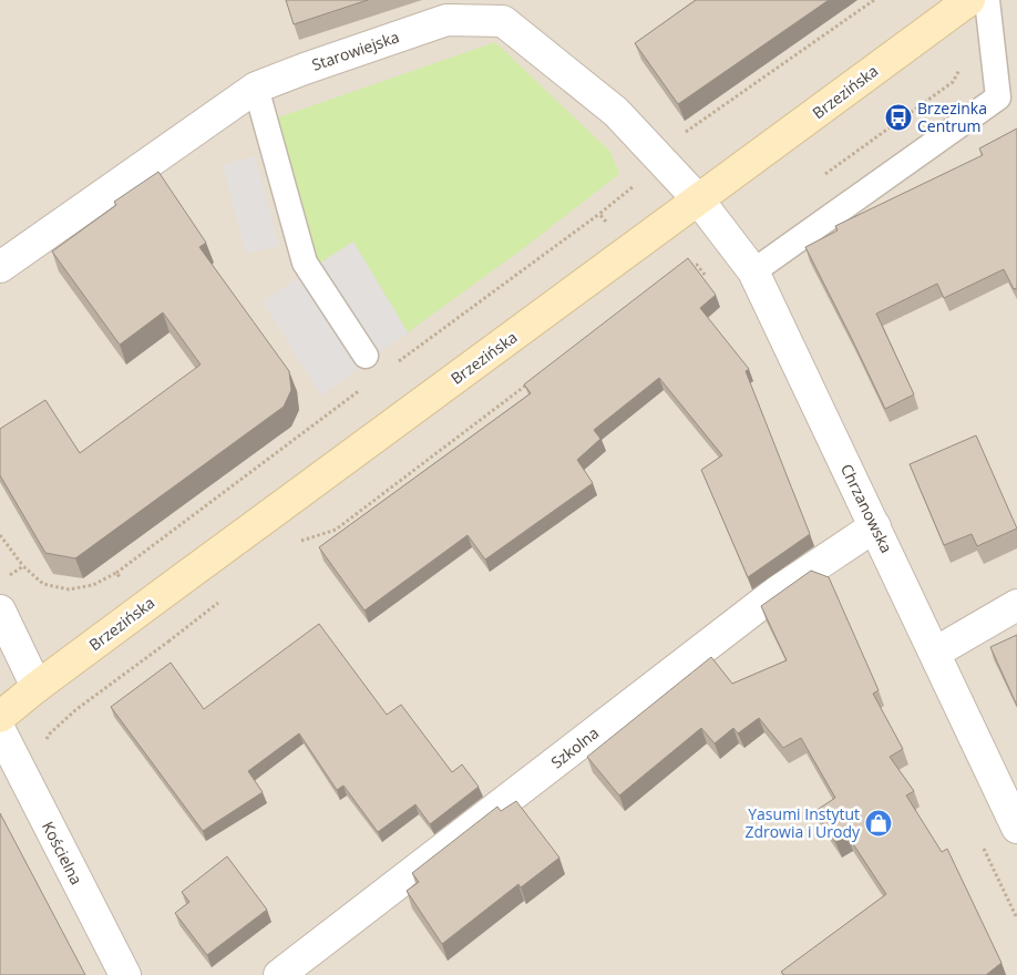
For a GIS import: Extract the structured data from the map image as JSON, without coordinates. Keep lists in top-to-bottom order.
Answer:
{
  "streets": {
    "main road": ["Brzezińska"],
    "street": [
      "Starowiejska",
      "Chrzanowska",
      "Szkolna",
      "Kościelna"
    ]
  },
  "crossings": [
    ["Starowiejska", "Brzezińska"],
    ["Starowiejska", "Chrzanowska"],
    ["Brzezińska", "Chrzanowska"],
    ["Chrzanowska", "Szkolna"]
  ],
  "places": {
    "bus stop": ["Brzezinka Centrum"],
    "shop": ["Yasumi Instytut Zdrowia i Urody"]
  }
}
